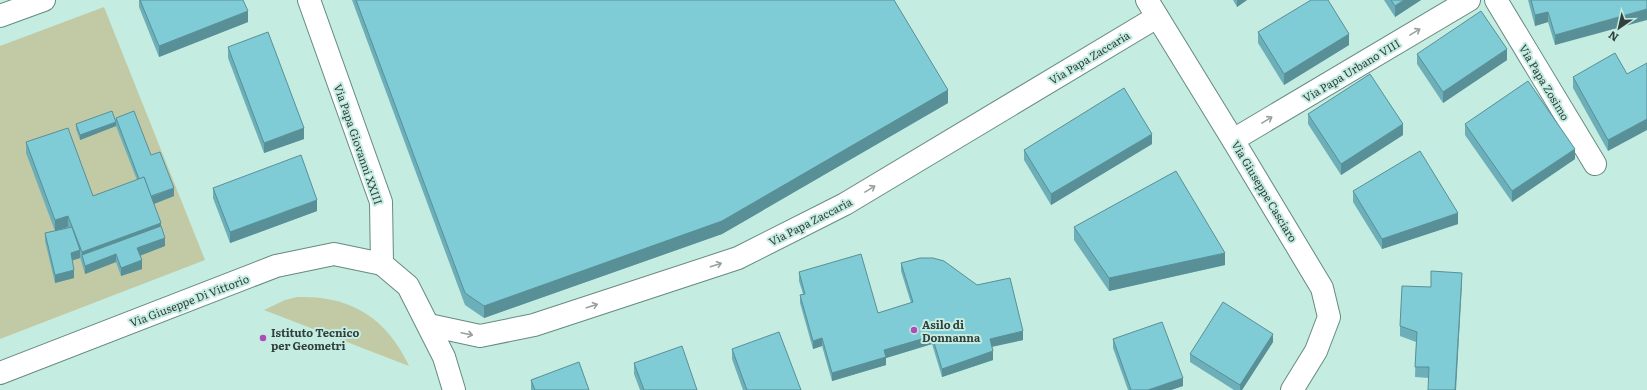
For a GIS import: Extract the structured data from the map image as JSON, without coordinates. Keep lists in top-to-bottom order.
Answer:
{
  "streets": {
    "street": [
      "Via Papa Zaccaria",
      "Via Papa Urbano VIII",
      "Via Papa Zosimo",
      "Via Papa Giovanni XXIII",
      "Via Giuseppe Casciaro",
      "Via Giuseppe Di Vittorio"
    ]
  },
  "crossings": [
    ["Via Papa Zaccaria", "Via Giuseppe Casciaro"],
    ["Via Papa Urbano VIII", "Via Giuseppe Casciaro"],
    ["Via Papa Giovanni XXIII", "Via Giuseppe Di Vittorio"]
  ],
  "one_way": ["Via Papa Zaccaria", "Via Papa Urbano VIII"],
  "places": ["Asilo di Donnanna", "Istituto Tecnico per Geometri"],
  "north": "bottom left"
}
